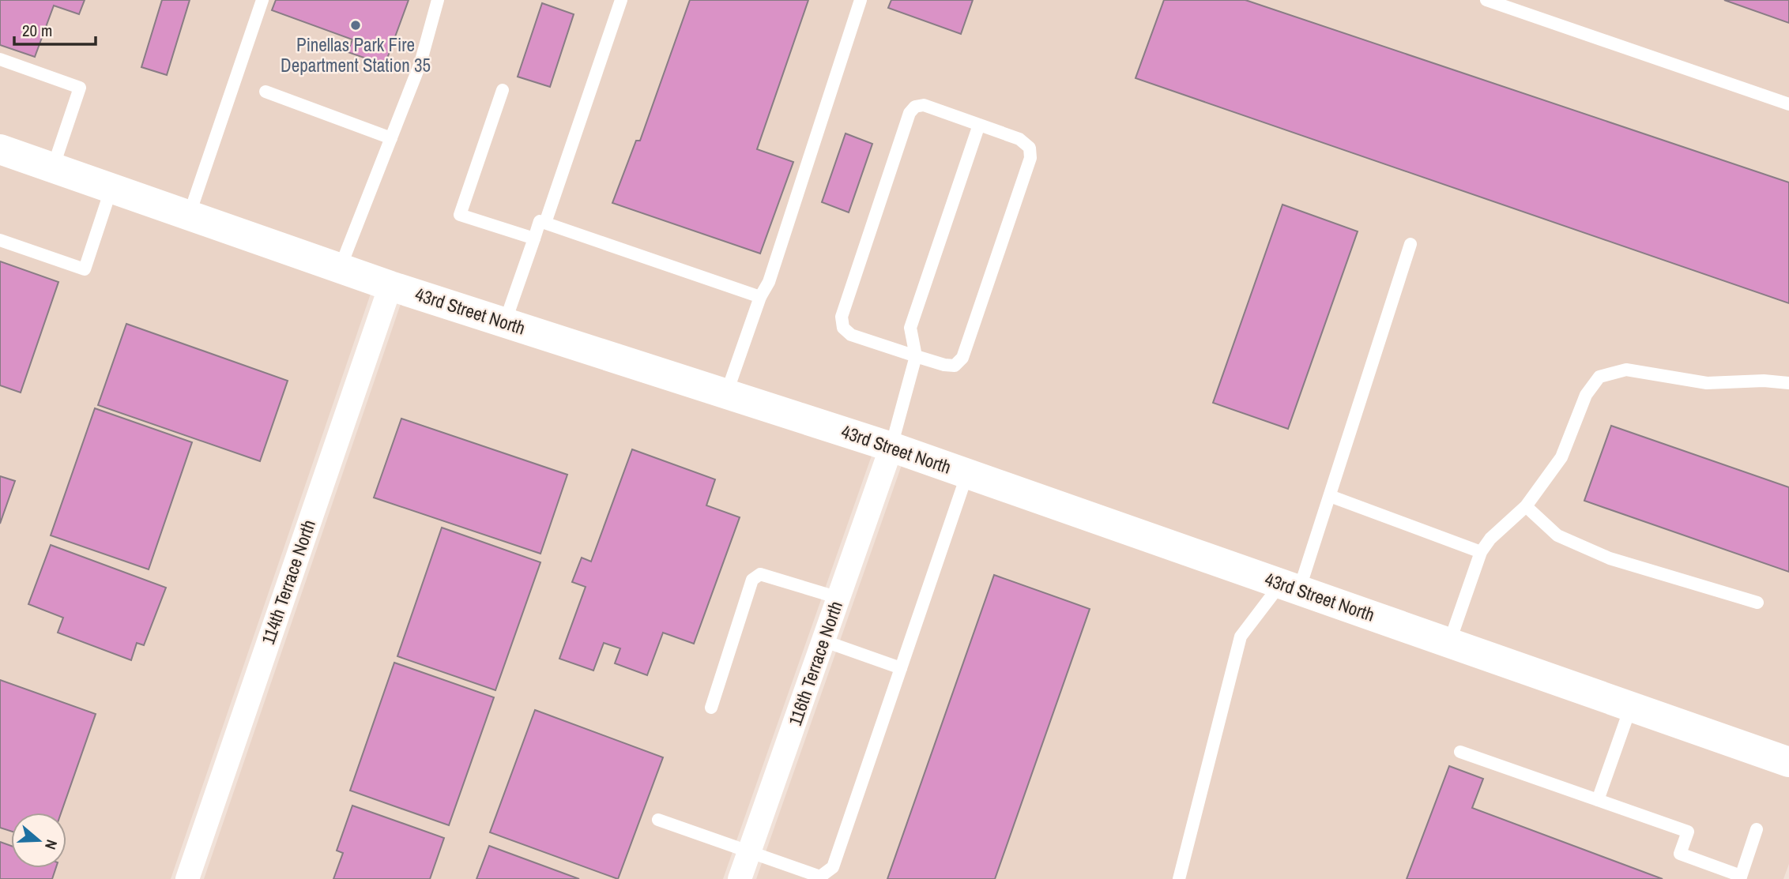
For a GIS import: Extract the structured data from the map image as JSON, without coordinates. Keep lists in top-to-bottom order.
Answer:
{
  "streets": {
    "street": ["43rd Street North", "114th Terrace North", "116th Terrace North"]
  },
  "crossings": [
    ["43rd Street North", "114th Terrace North"],
    ["43rd Street North", "116th Terrace North"]
  ],
  "places": ["Pinellas Park Fire Department Station 35"],
  "scale_bar": "20 m",
  "north": "right"
}
